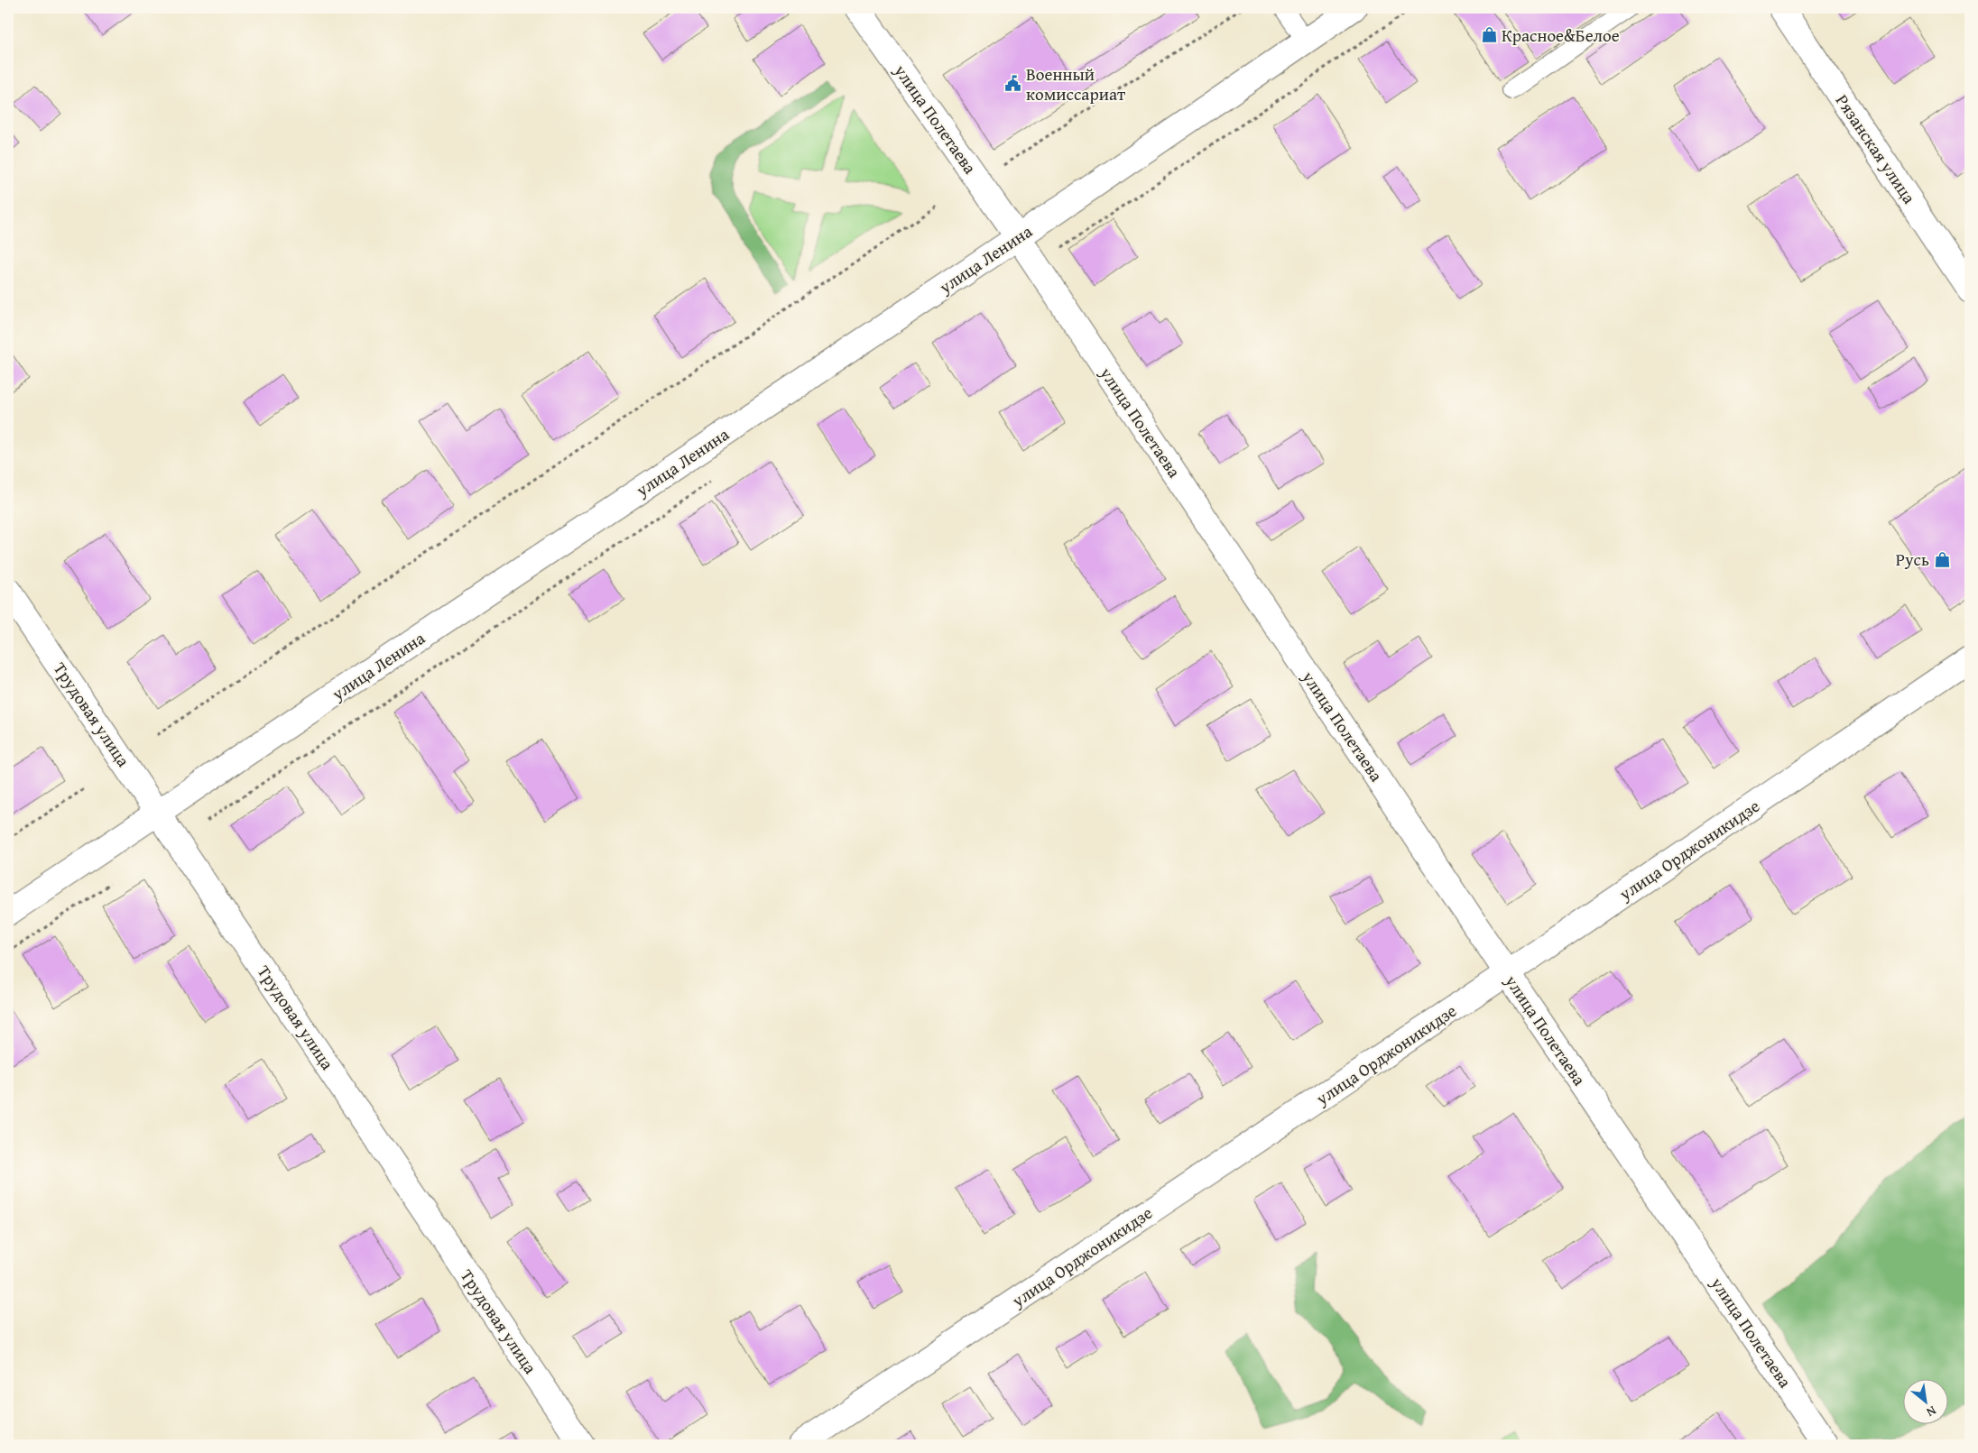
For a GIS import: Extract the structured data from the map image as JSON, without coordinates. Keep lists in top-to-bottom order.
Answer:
{
  "streets": {
    "street": [
      "улица Полетаева",
      "Рязанская улица",
      "улица Ленина",
      "Трудовая улица",
      "улица Орджоникидзе"
    ]
  },
  "crossings": [
    ["улица Полетаева", "улица Ленина"],
    ["улица Полетаева", "улица Орджоникидзе"],
    ["улица Ленина", "Трудовая улица"]
  ],
  "places": {
    "shop": ["Красное&Белое", "Русь"],
    "public building": ["Военный комиссариат"]
  },
  "north": "bottom right"
}
